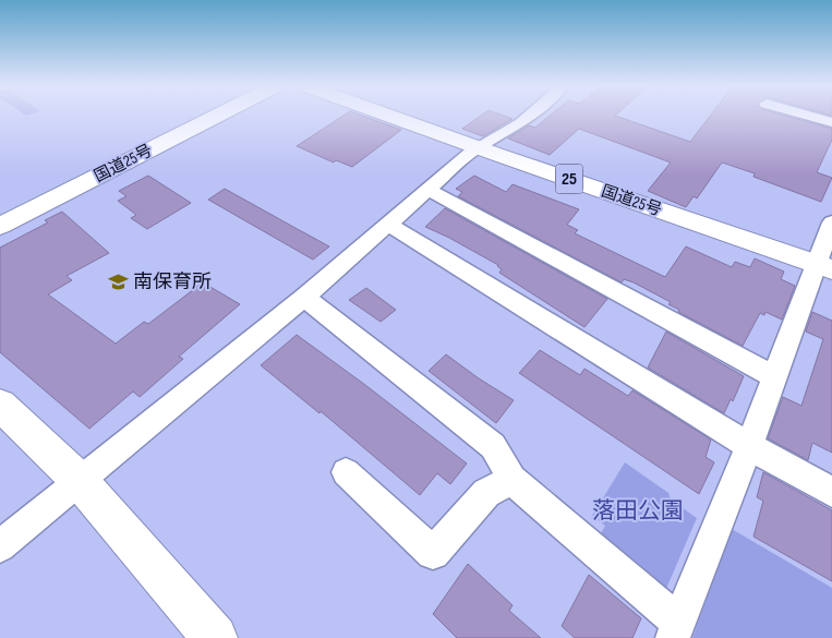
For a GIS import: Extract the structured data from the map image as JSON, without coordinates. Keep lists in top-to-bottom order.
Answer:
{
  "streets": {
    "main road": ["国道25号", "25"]
  },
  "parks": ["落田公園"],
  "places": {
    "school or university": ["南保育所"]
  }
}
